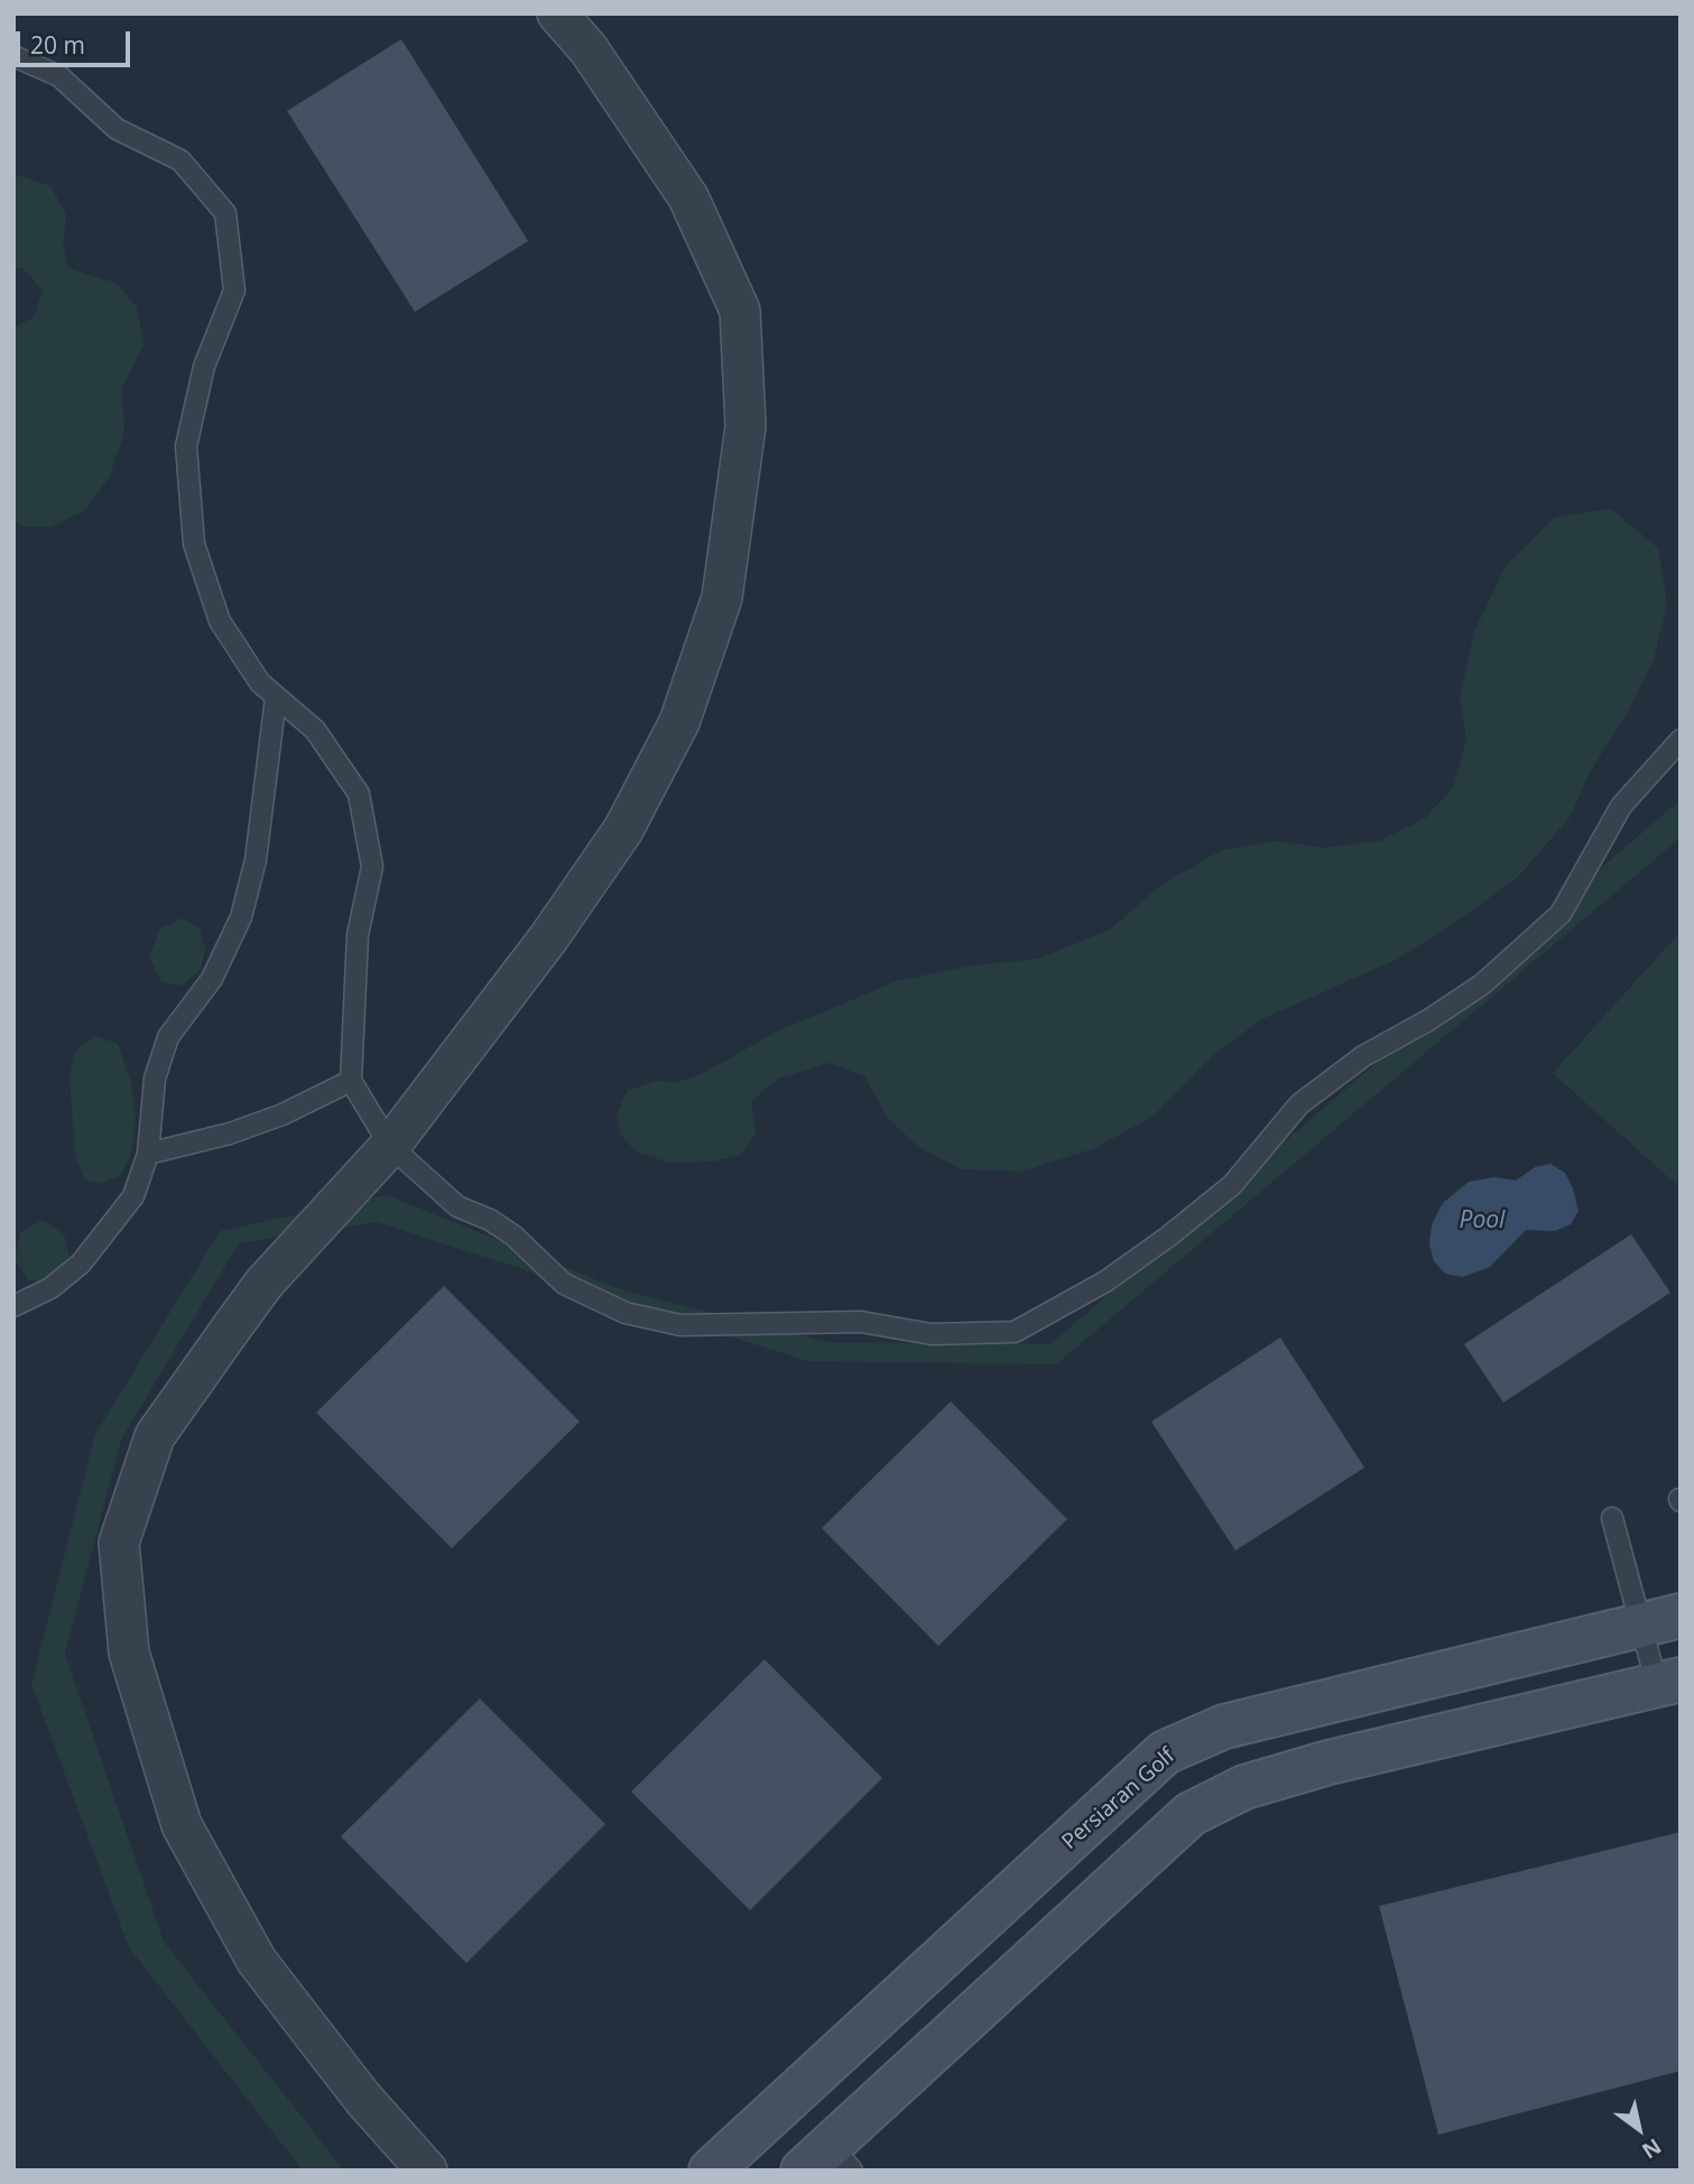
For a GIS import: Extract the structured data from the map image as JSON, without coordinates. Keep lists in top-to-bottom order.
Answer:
{
  "streets": {
    "street": ["Persiaran Golf"]
  },
  "water": ["Pool"],
  "scale_bar": "20 m",
  "north": "bottom right"
}
